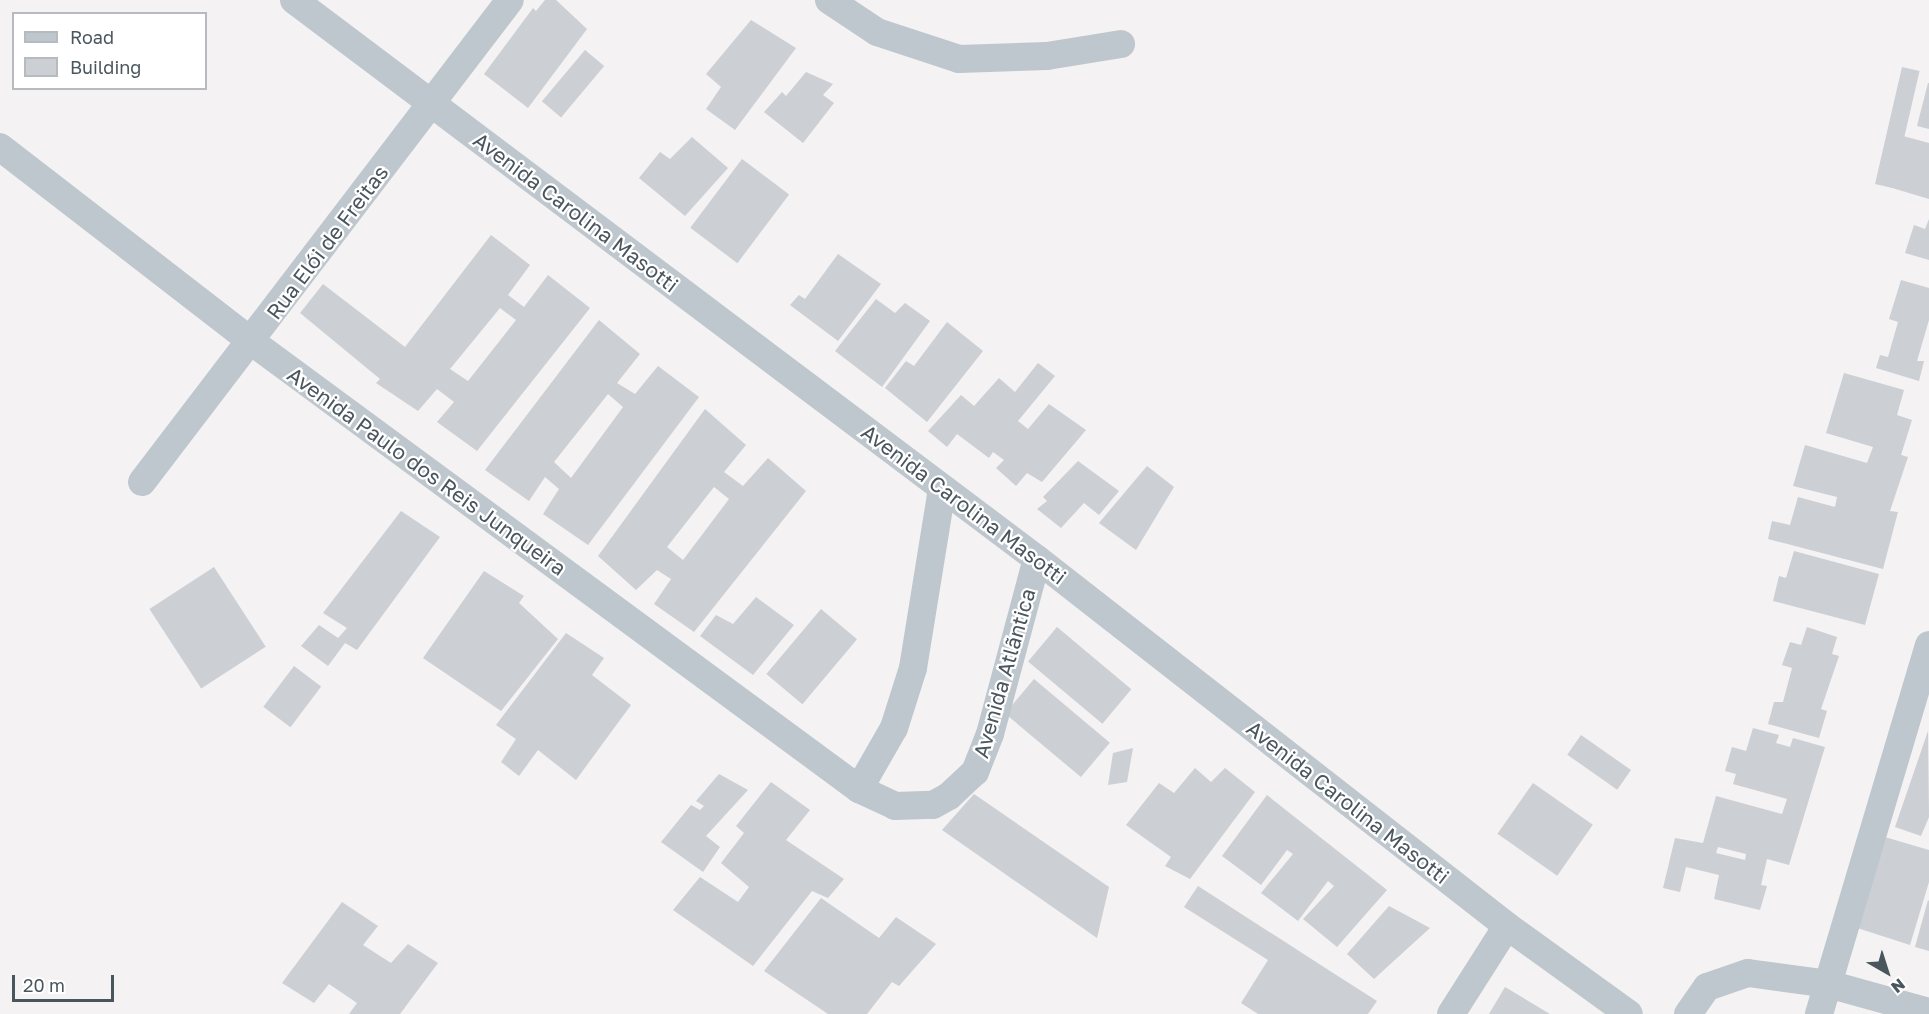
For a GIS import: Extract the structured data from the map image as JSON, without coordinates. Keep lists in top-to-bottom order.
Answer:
{
  "streets": {
    "street": [
      "Avenida Carolina Masotti",
      "Rua Elói de Freitas",
      "Avenida Paulo dos Reis Junqueira",
      "Avenida Atlãntica"
    ]
  },
  "crossings": [
    ["Avenida Carolina Masotti", "Rua Elói de Freitas"],
    ["Avenida Carolina Masotti", "Avenida Atlãntica"],
    ["Rua Elói de Freitas", "Avenida Paulo dos Reis Junqueira"],
    ["Avenida Paulo dos Reis Junqueira", "Avenida Atlãntica"]
  ],
  "legend": ["Road", "Building"],
  "scale_bar": "20 m",
  "north": "bottom right"
}
